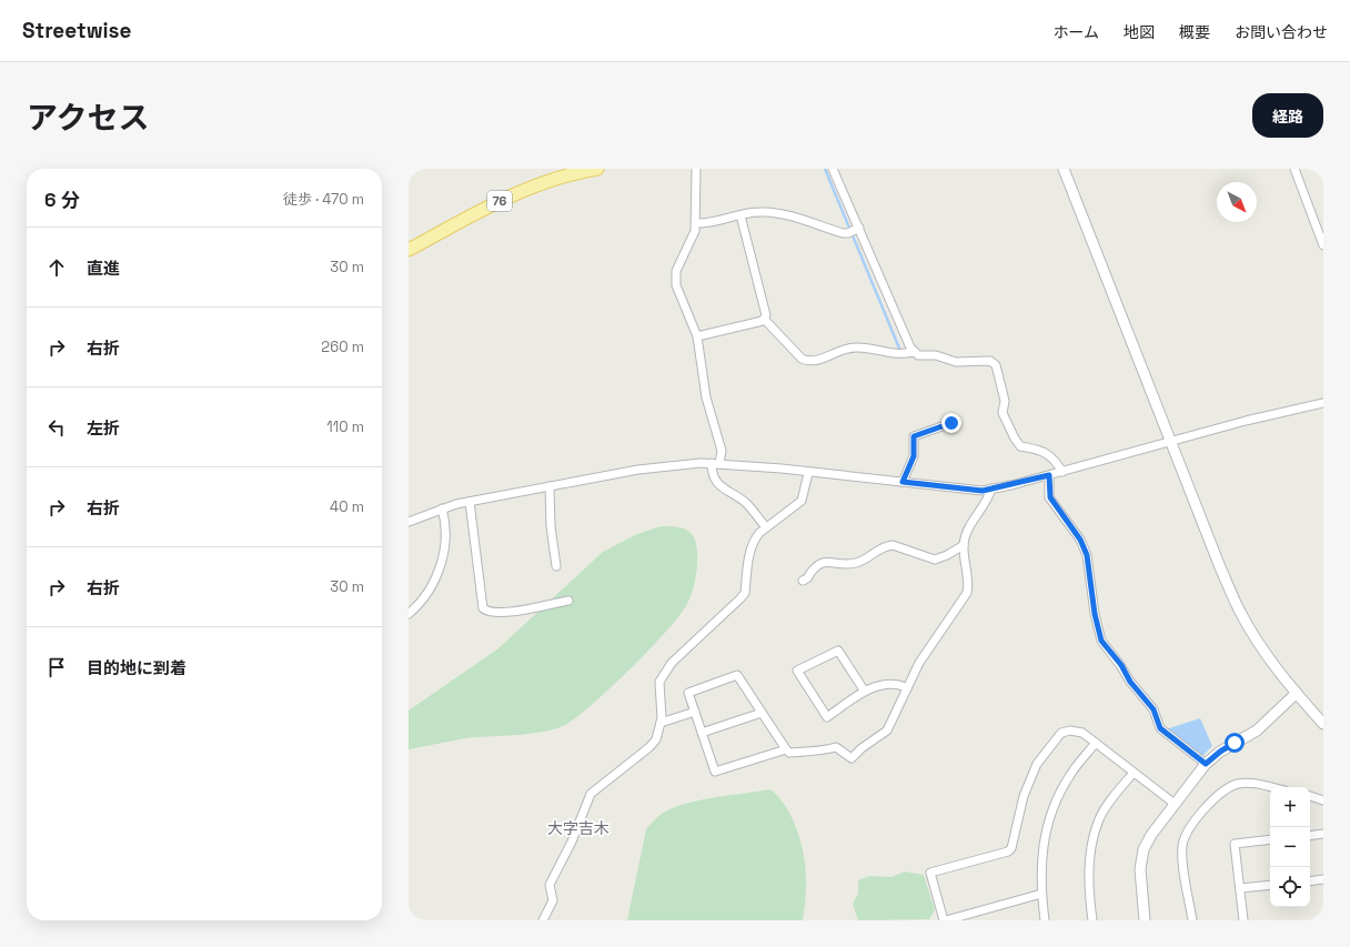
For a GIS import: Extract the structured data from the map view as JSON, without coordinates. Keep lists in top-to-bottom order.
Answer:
{
  "streets": {
    "main road": ["76"]
  },
  "districts": ["大字吉木"],
  "north": "bottom right",
  "page": {
    "header": "Streetwise",
    "nav": [
      "ホーム",
      "地図",
      "概要",
      "お問い合わせ"
    ],
    "title": "アクセス",
    "buttons": "経路",
    "heading": ["6 分", "徒歩 · 470 m"],
    "list": [
      ["直進", "30 m"],
      ["右折", "260 m"],
      ["左折", "110 m"],
      ["右折", "40 m"],
      ["右折", "30 m"],
      "目的地に到着"
    ],
    "map_buttons": ["+", "−"]
  }
}
